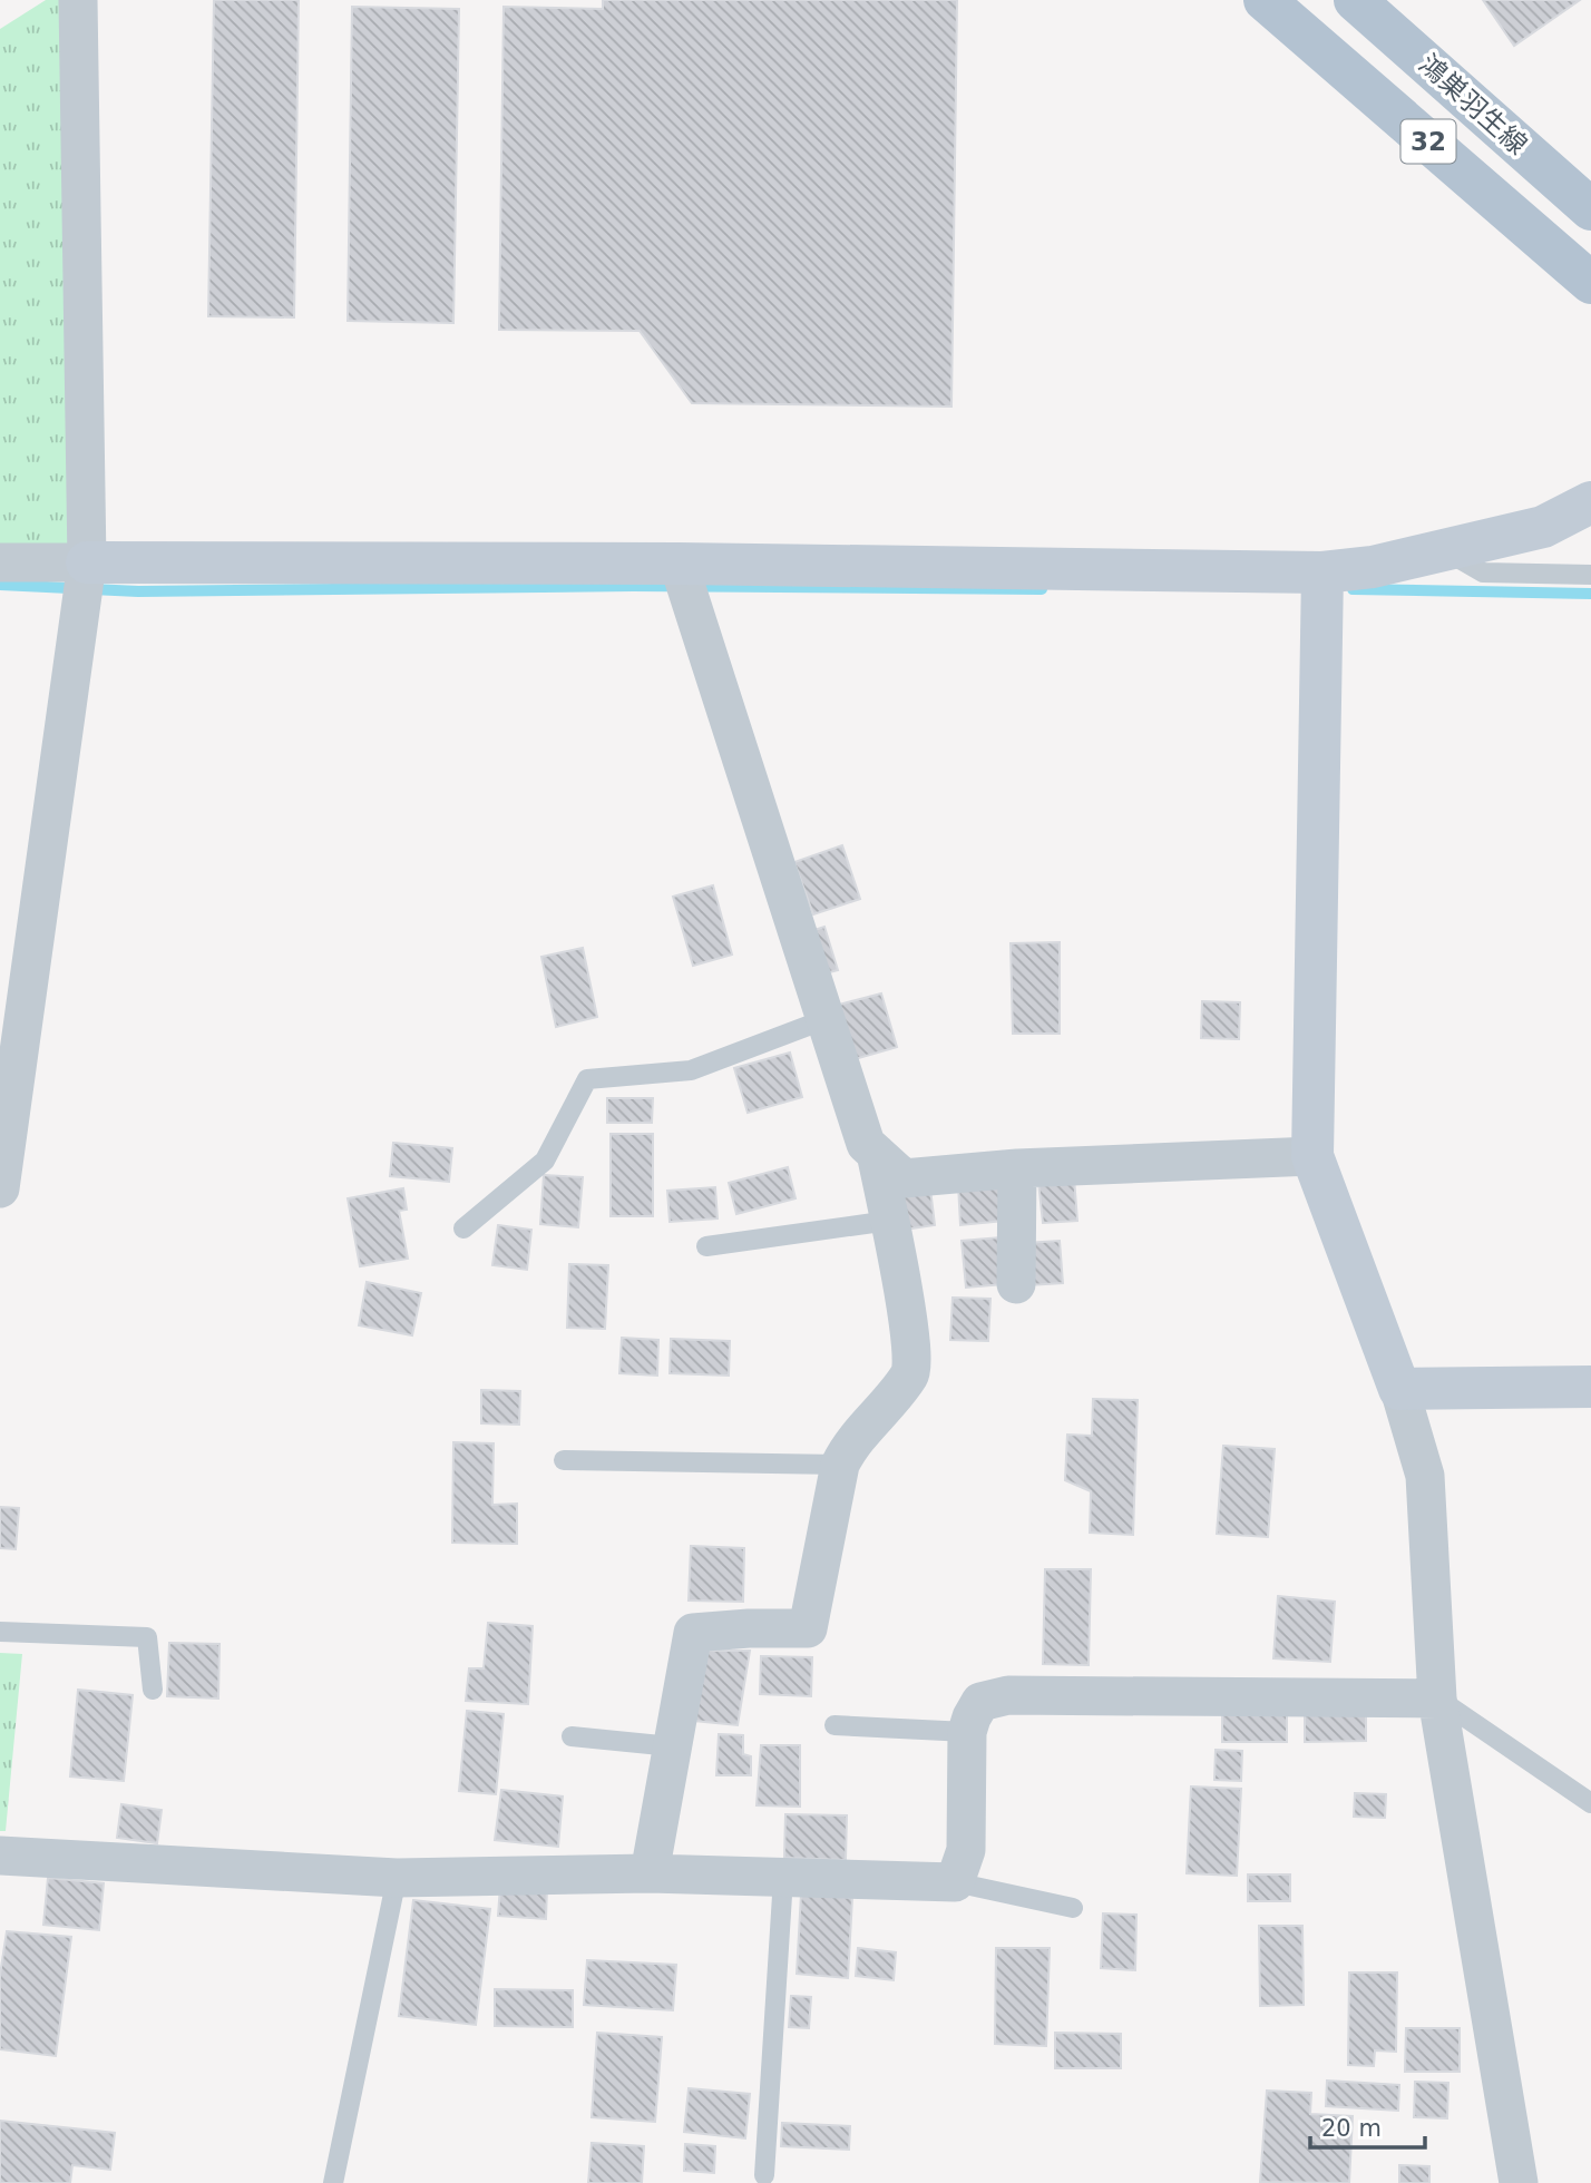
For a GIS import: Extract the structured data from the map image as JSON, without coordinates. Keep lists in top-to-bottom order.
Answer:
{
  "streets": {
    "main road": ["鴻巣羽生線", "32"]
  },
  "scale_bar": "20 m"
}
